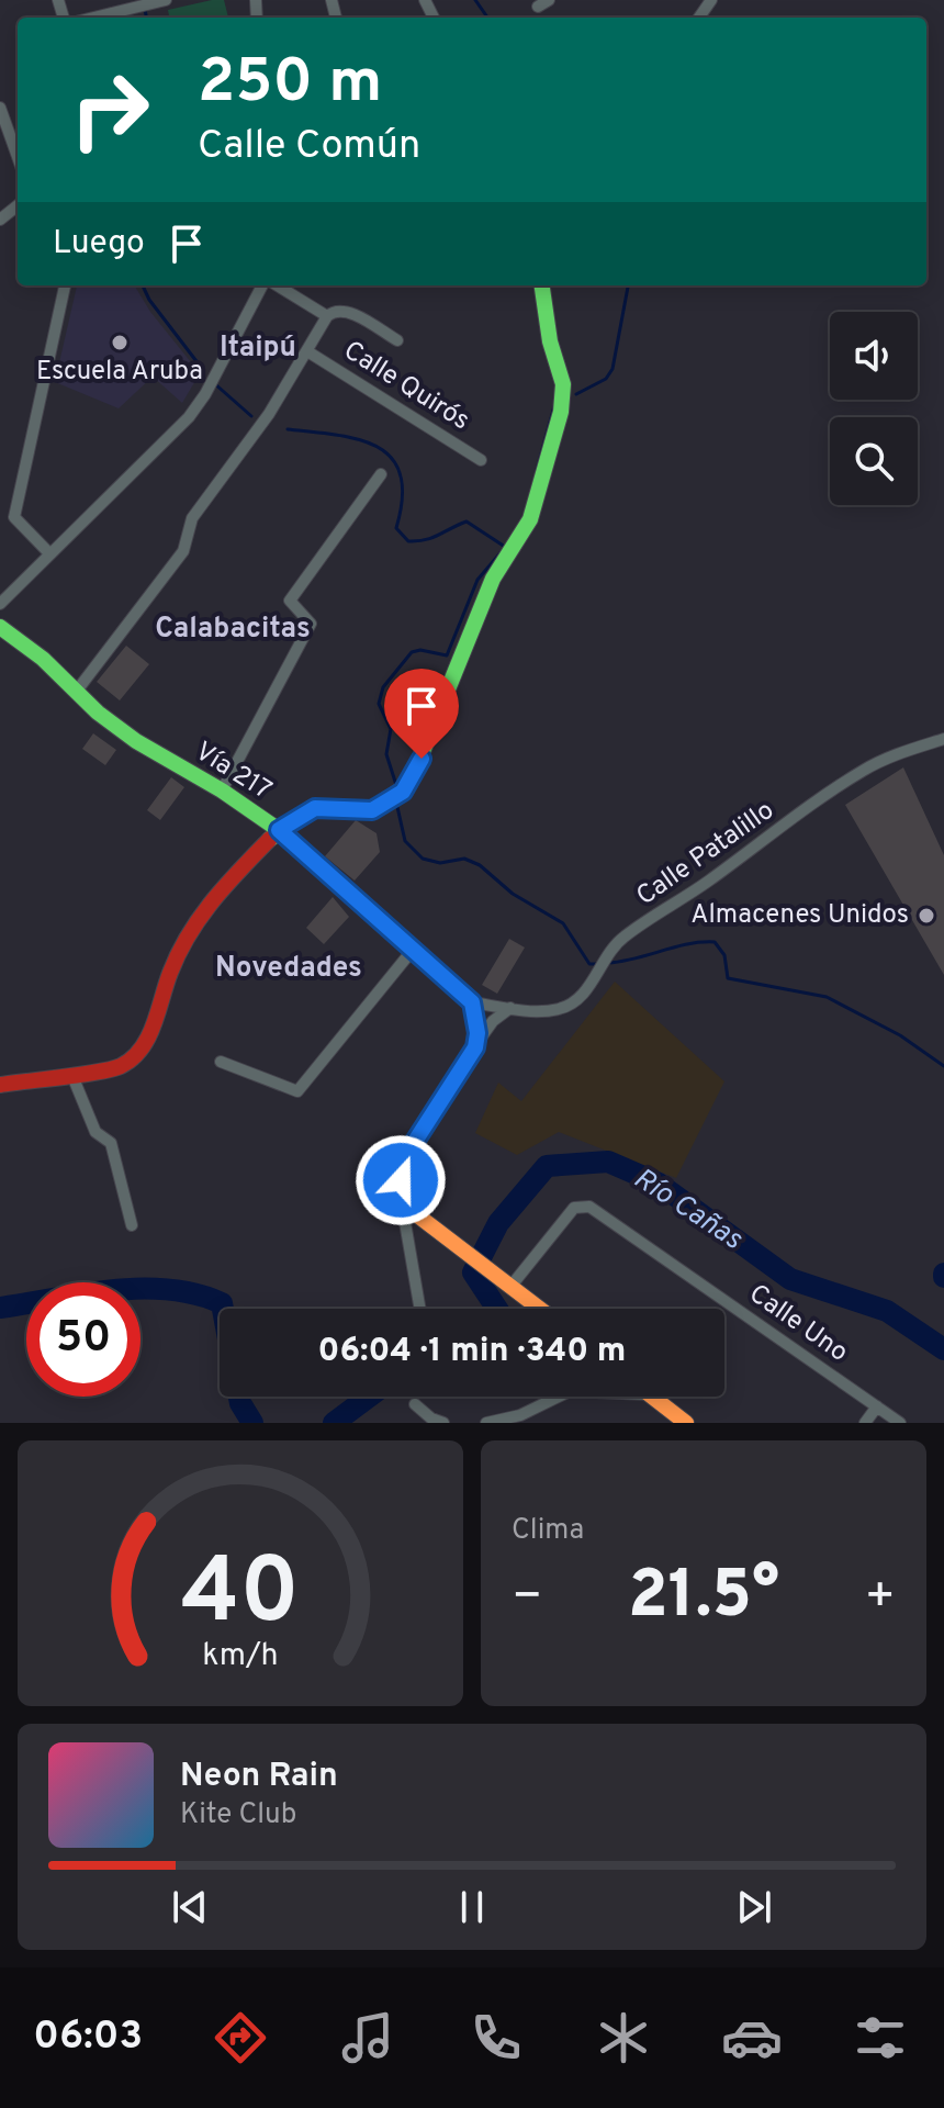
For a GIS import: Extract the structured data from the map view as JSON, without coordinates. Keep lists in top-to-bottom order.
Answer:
{
  "streets": {
    "main road": ["Vía 217"],
    "street": ["Calle Quirós", "Calle Patalillo", "Calle Uno"]
  },
  "crossings": [
    ["Vía 217", "Calle Patalillo"]
  ],
  "districts": ["Itaipú", "Calabacitas", "Novedades"],
  "water": ["Río Cañas"],
  "places": ["Escuela Aruba", "Almacenes Unidos"],
  "page": {
    "turn": ["250 m", "Calle Común"],
    "then": "Luego",
    "limit": "50",
    "trip": "06:04 · 1 min · 340 m",
    "tile": "Clima",
    "heat": ["−", "21.5°", "+"],
    "song": ["Neon Rain", "Kite Club"],
    "tabs": "06:03",
    "gauge": ["40", "km/h"]
  }
}
